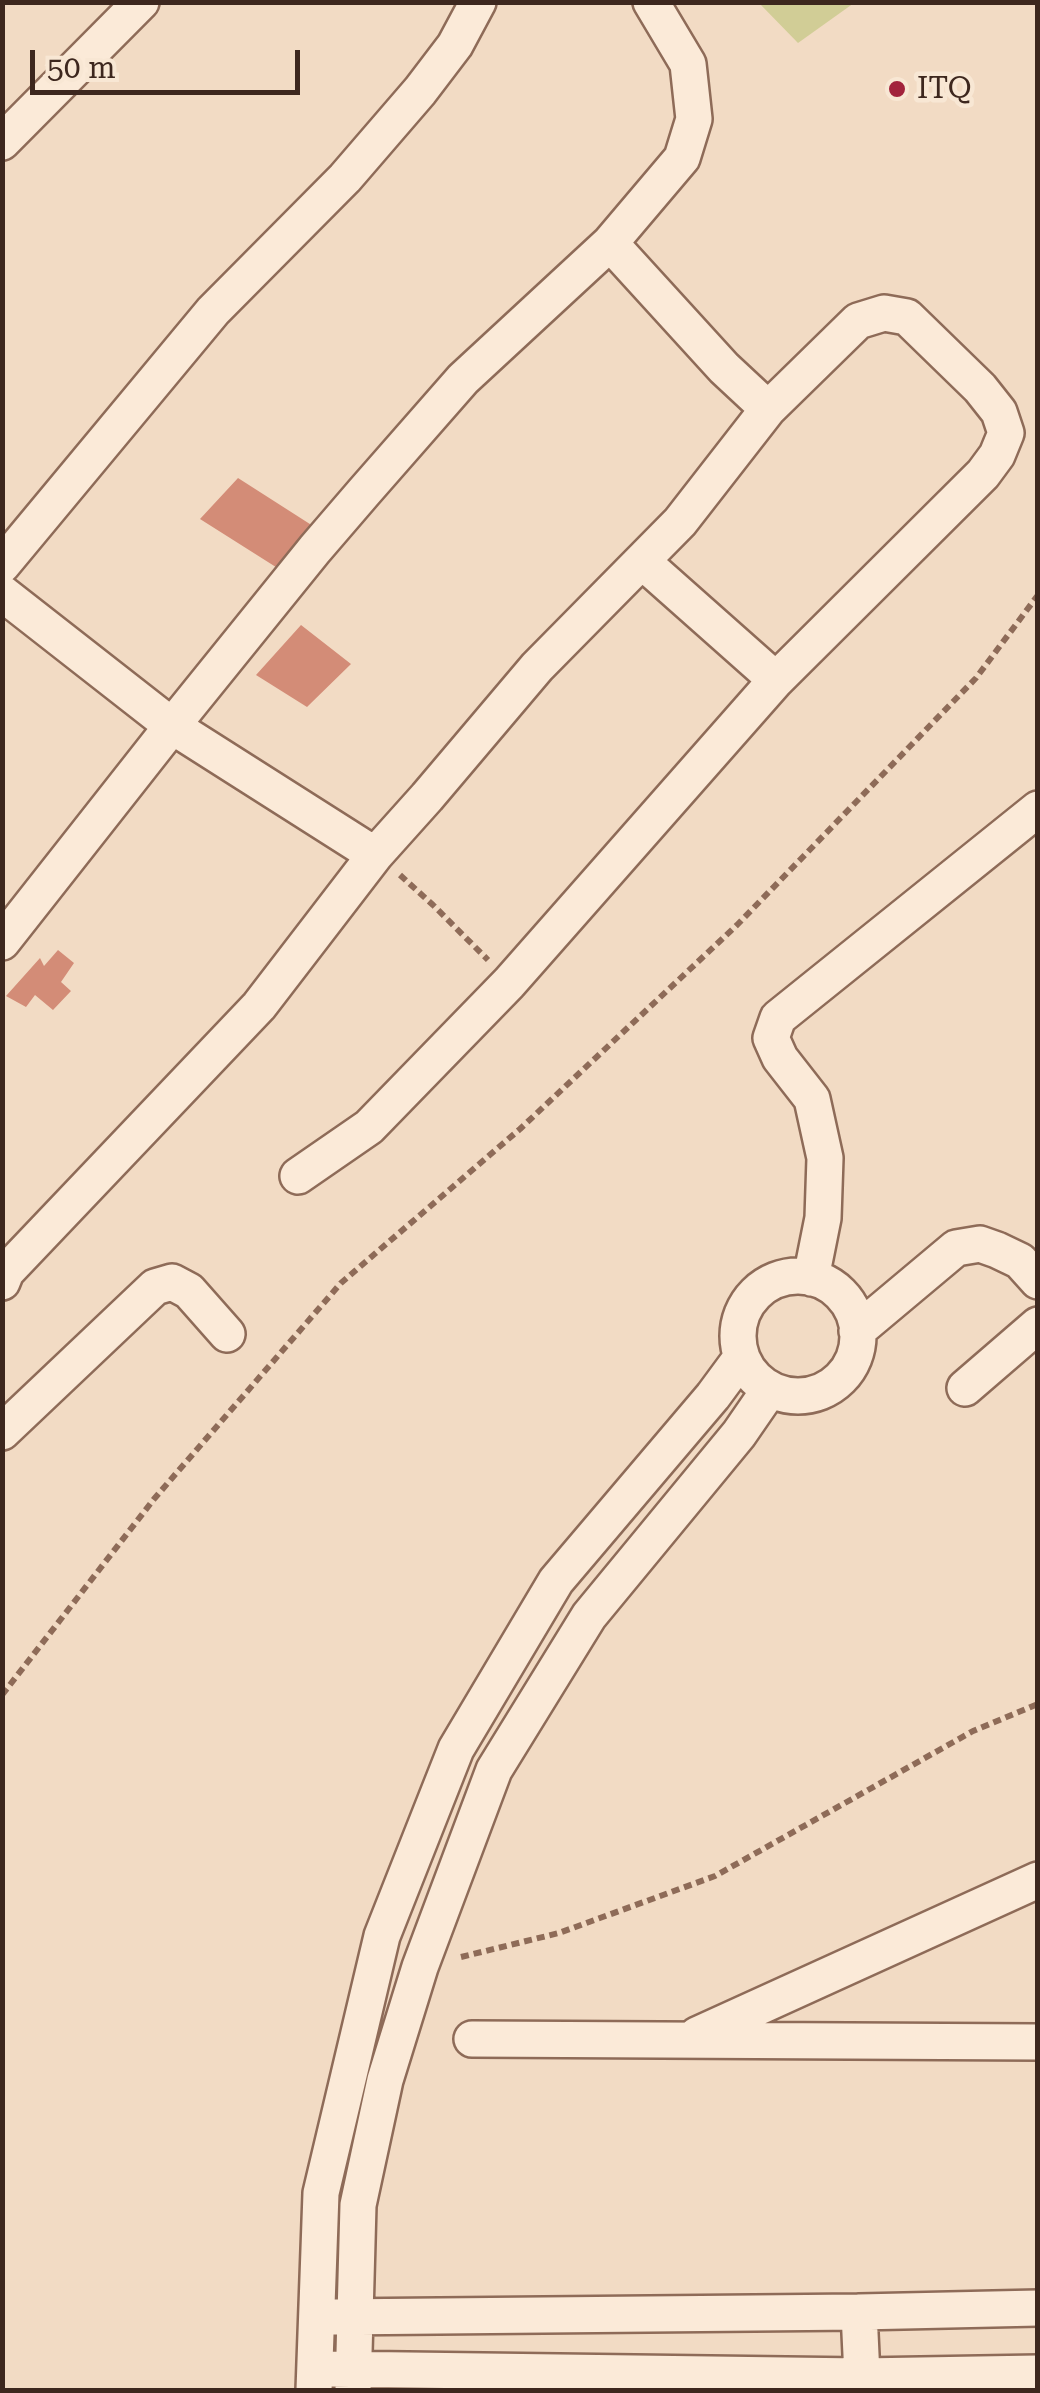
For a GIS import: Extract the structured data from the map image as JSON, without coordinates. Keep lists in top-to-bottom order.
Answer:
{
  "places": ["ITQ"],
  "scale_bar": "50 m"
}
